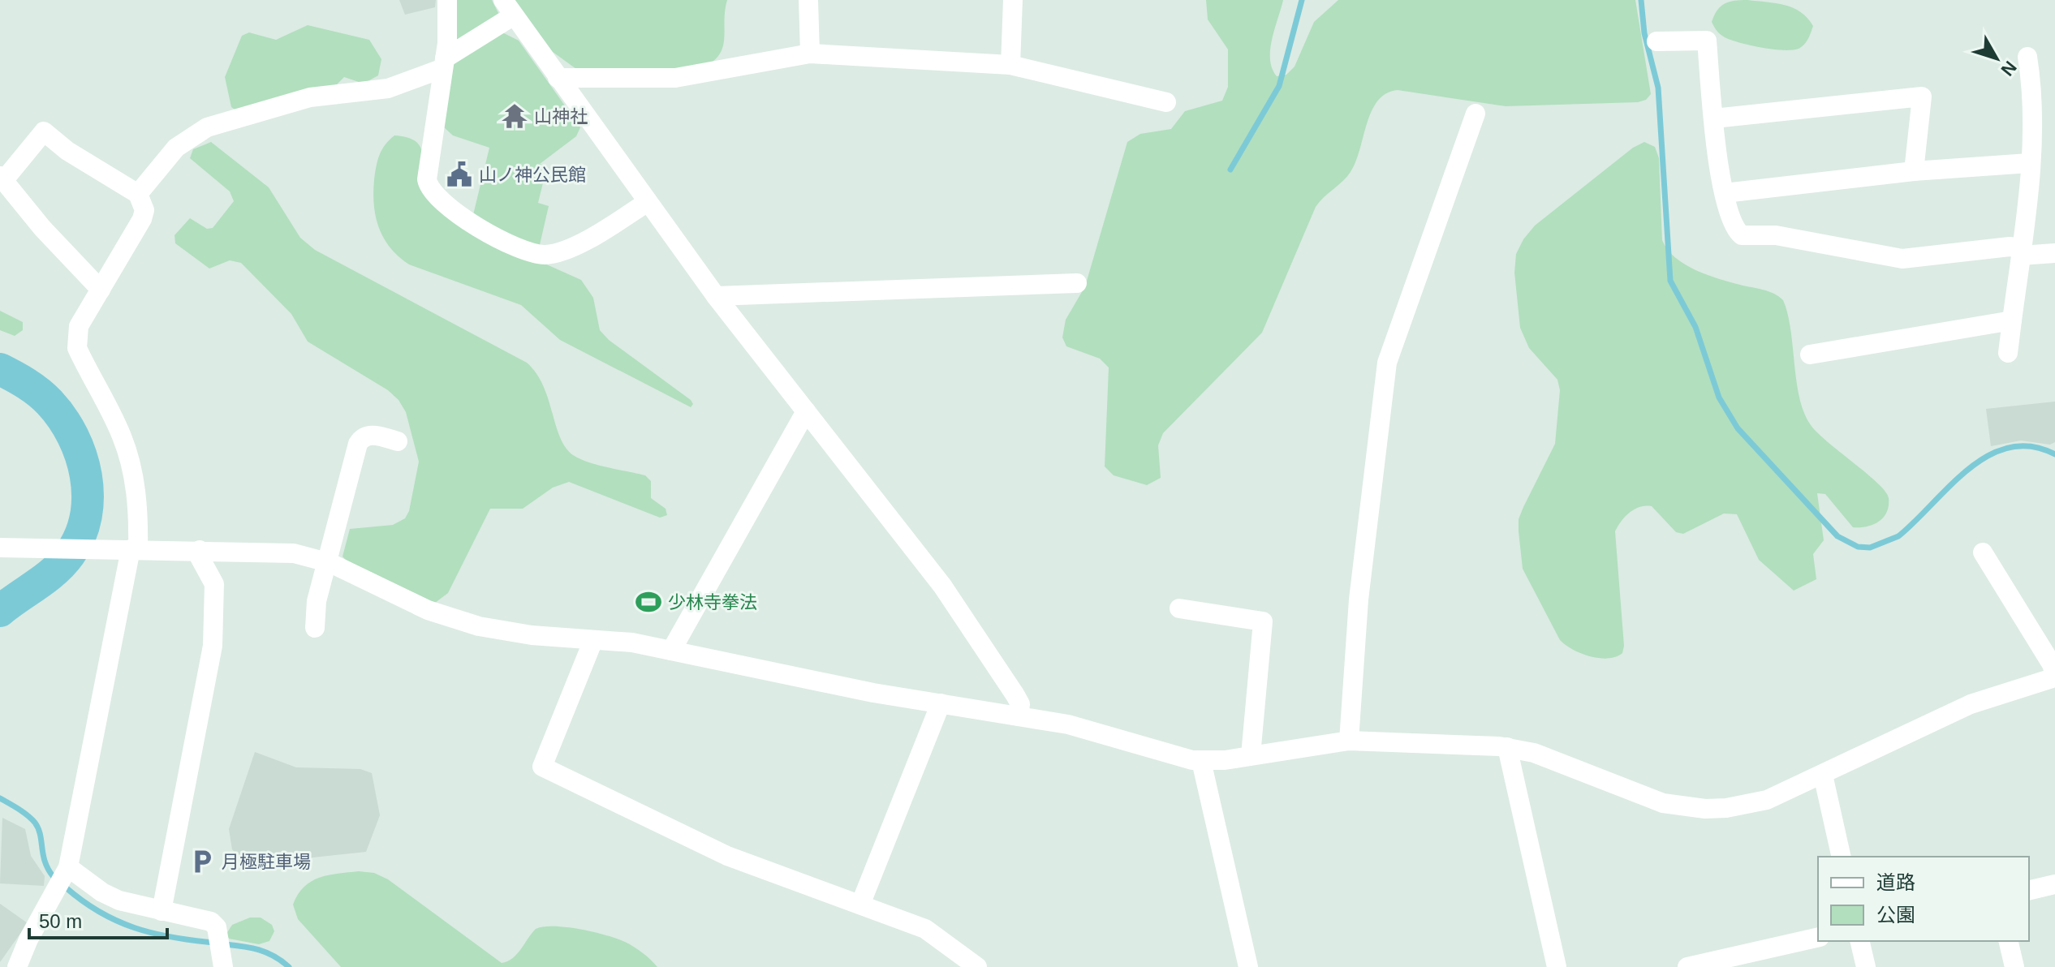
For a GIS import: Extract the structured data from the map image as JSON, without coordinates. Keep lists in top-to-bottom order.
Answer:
{
  "places": {
    "temple": ["山神社"],
    "public building": ["山ノ神公民館"],
    "sports": ["少林寺拳法"],
    "parking": ["月極駐車場"]
  },
  "legend": ["道路", "公園"],
  "scale_bar": "50 m",
  "north": "bottom right"
}
